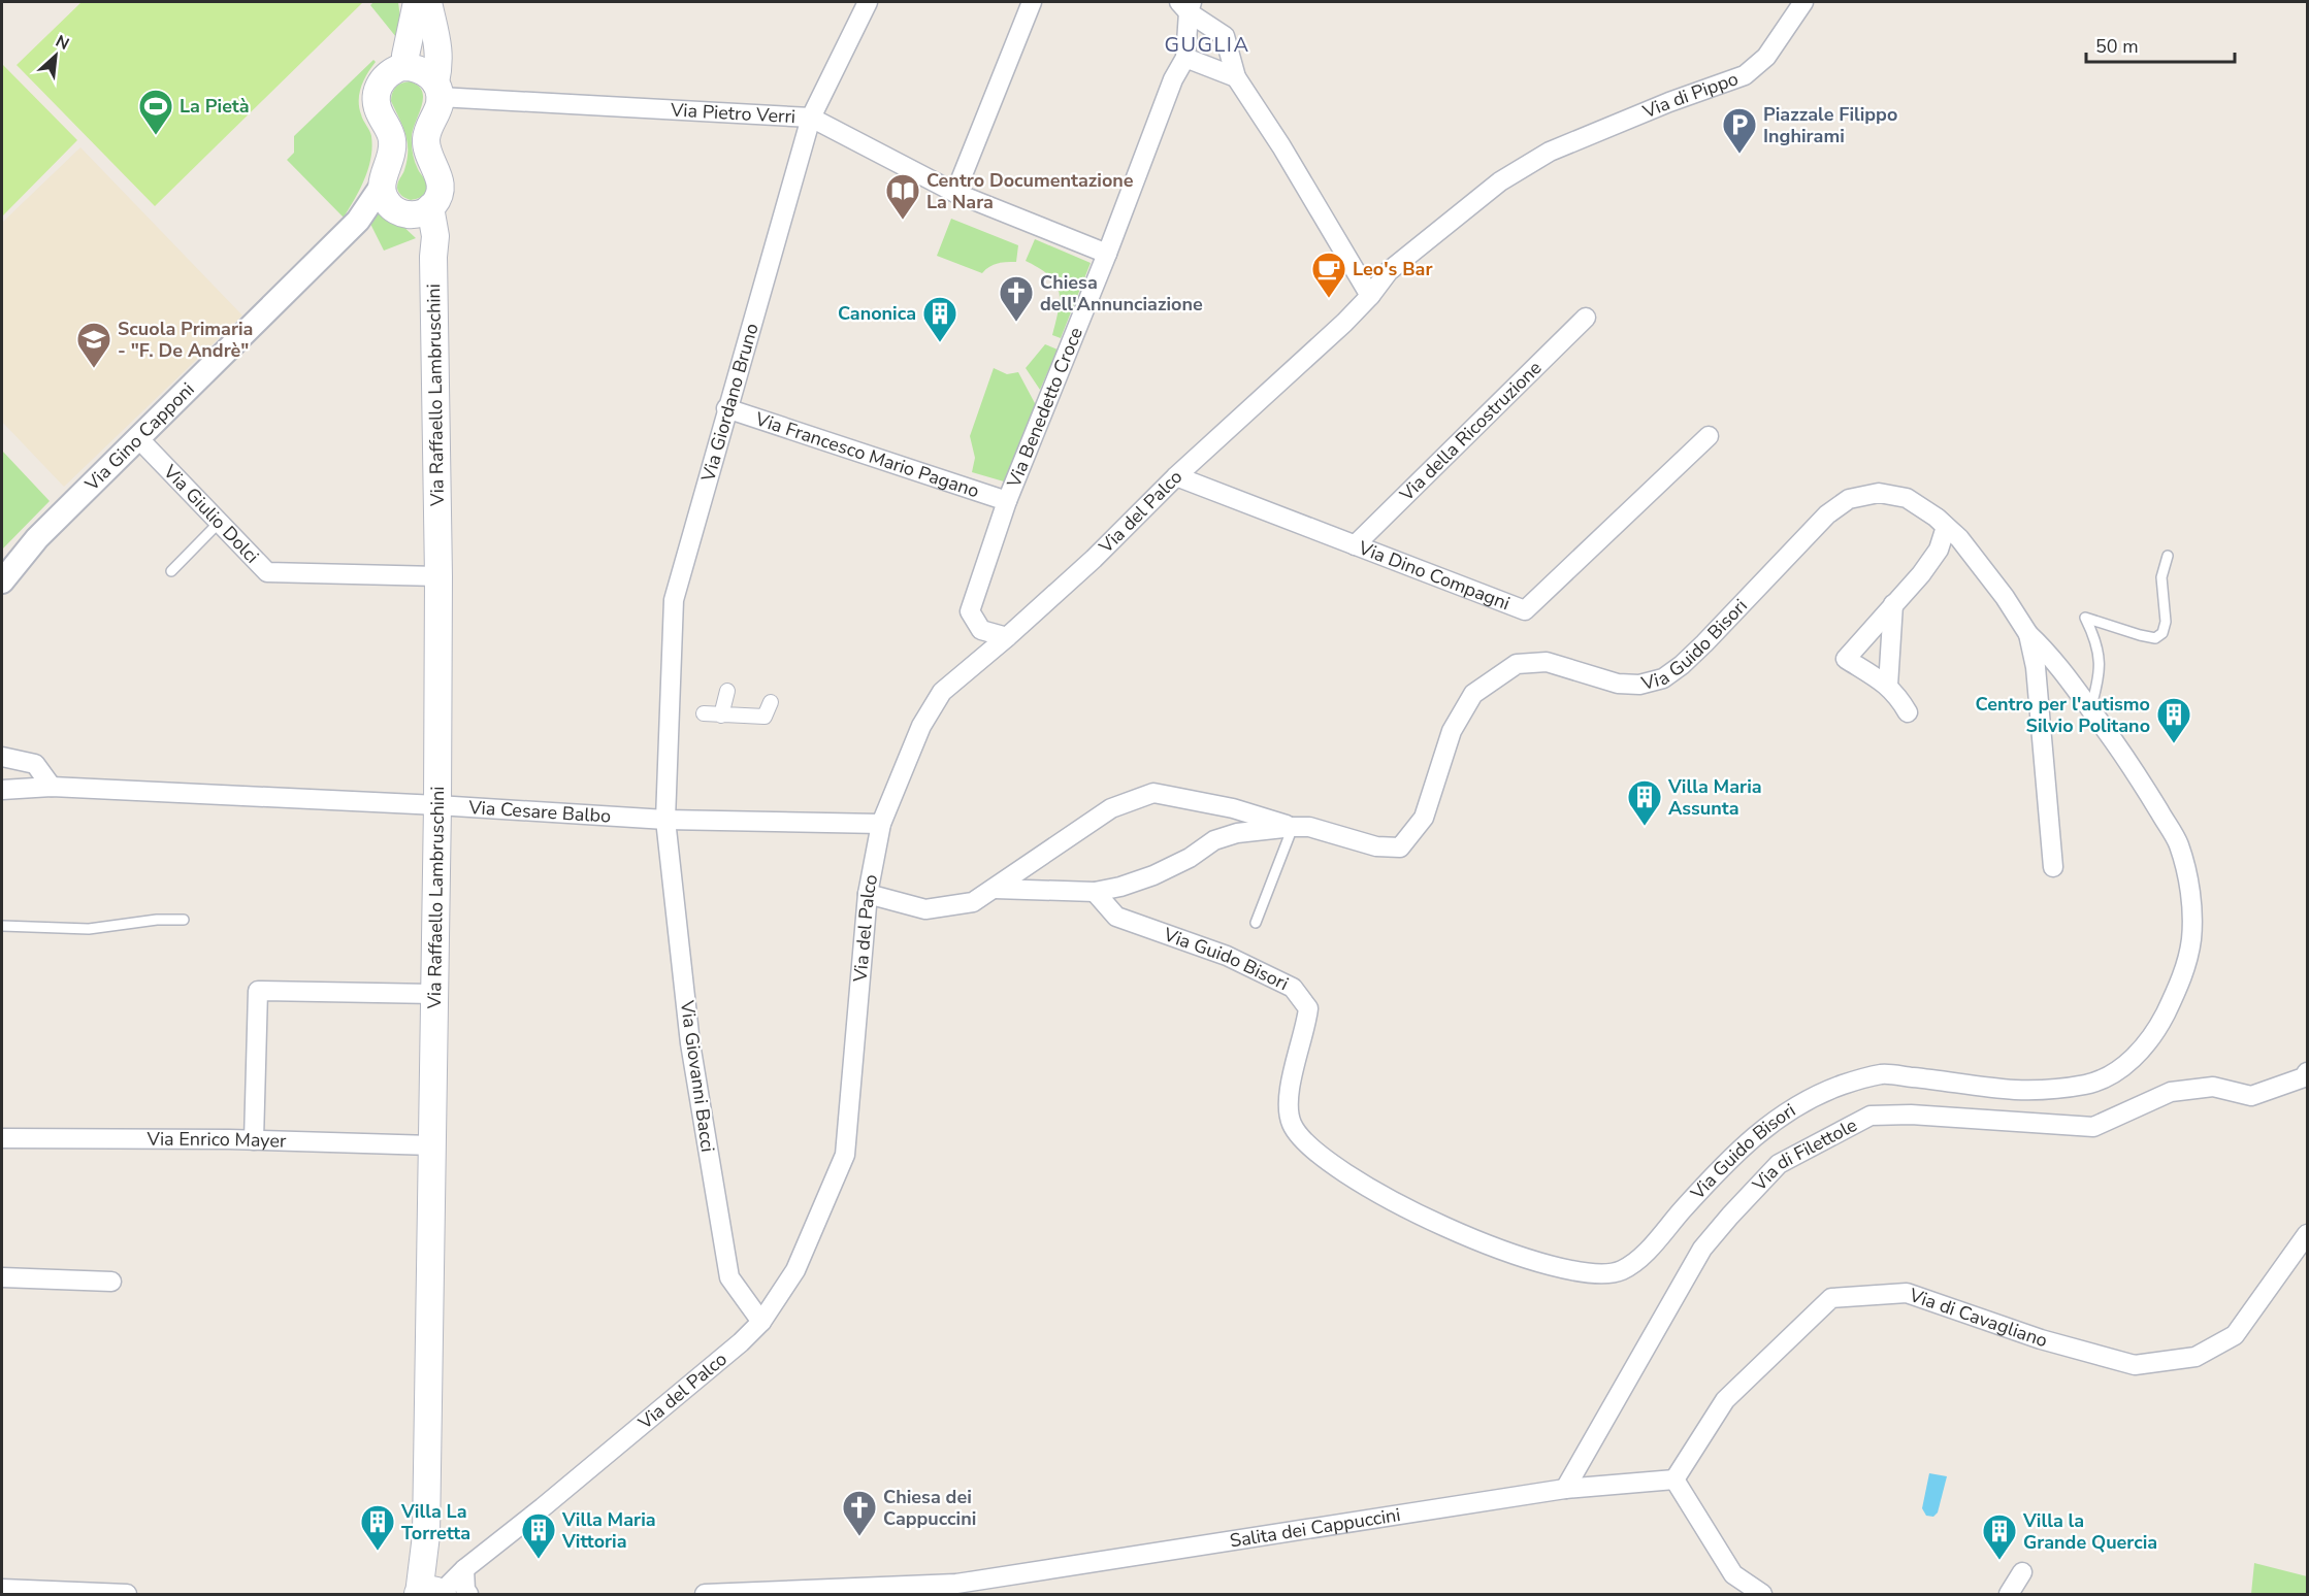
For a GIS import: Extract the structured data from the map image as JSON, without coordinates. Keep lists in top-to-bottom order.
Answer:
{
  "streets": {
    "main road": ["Via Raffaello Lambruschini"],
    "street": [
      "Via di Pippo",
      "Via Pietro Verri",
      "Via Giordano Bruno",
      "Via Benedetto Croce",
      "Via della Ricostruzione",
      "Via Gino Capponi",
      "Via Francesco Mario Pagano",
      "Via del Palco",
      "Via Giulio Dolci",
      "Via Dino Compagni",
      "Via Guido Bisori",
      "Via Cesare Balbo",
      "Via Giovanni Bacci",
      "Via Enrico Mayer",
      "Via di Filettole",
      "Via di Cavagliano",
      "Salita dei Cappuccini"
    ]
  },
  "crossings": [
    ["Via di Pippo", "Via del Palco"],
    ["Via Pietro Verri", "Via Giordano Bruno"],
    ["Via Pietro Verri", "Via Benedetto Croce"],
    ["Via Raffaello Lambruschini", "Via del Palco"],
    ["Via Raffaello Lambruschini", "Via Giulio Dolci"],
    ["Via Raffaello Lambruschini", "Via Cesare Balbo"],
    ["Via Raffaello Lambruschini", "Via Enrico Mayer"],
    ["Via Giordano Bruno", "Via Francesco Mario Pagano"],
    ["Via Giordano Bruno", "Via Cesare Balbo"],
    ["Via Giordano Bruno", "Via Giovanni Bacci"],
    ["Via Benedetto Croce", "Via Francesco Mario Pagano"],
    ["Via Benedetto Croce", "Via del Palco"],
    ["Via della Ricostruzione", "Via Dino Compagni"],
    ["Via Gino Capponi", "Via Giulio Dolci"],
    ["Via del Palco", "Via Dino Compagni"],
    ["Via del Palco", "Via Guido Bisori"],
    ["Via del Palco", "Via Cesare Balbo"],
    ["Via del Palco", "Via Giovanni Bacci"],
    ["Via Cesare Balbo", "Via Giovanni Bacci"],
    ["Via di Filettole", "Salita dei Cappuccini"],
    ["Via di Cavagliano", "Salita dei Cappuccini"]
  ],
  "districts": ["GUGLIA"],
  "places": {
    "sports": ["La Pietà"],
    "parking": ["Piazzale Filippo Inghirami"],
    "library": ["Centro Documentazione La Nara"],
    "cafe": ["Leo's Bar"],
    "church": ["Chiesa dell'Annunciazione", "Chiesa dei Cappuccini"],
    "building": [
      "Canonica",
      "Centro per l'autismo Silvio Politano",
      "Villa Maria Assunta",
      "Villa La Torretta",
      "Villa Maria Vittoria",
      "Villa la Grande Quercia"
    ],
    "school or university": ["Scuola Primaria - \"F. De Andrè\""]
  },
  "scale_bar": "50 m",
  "north": "top right"
}
